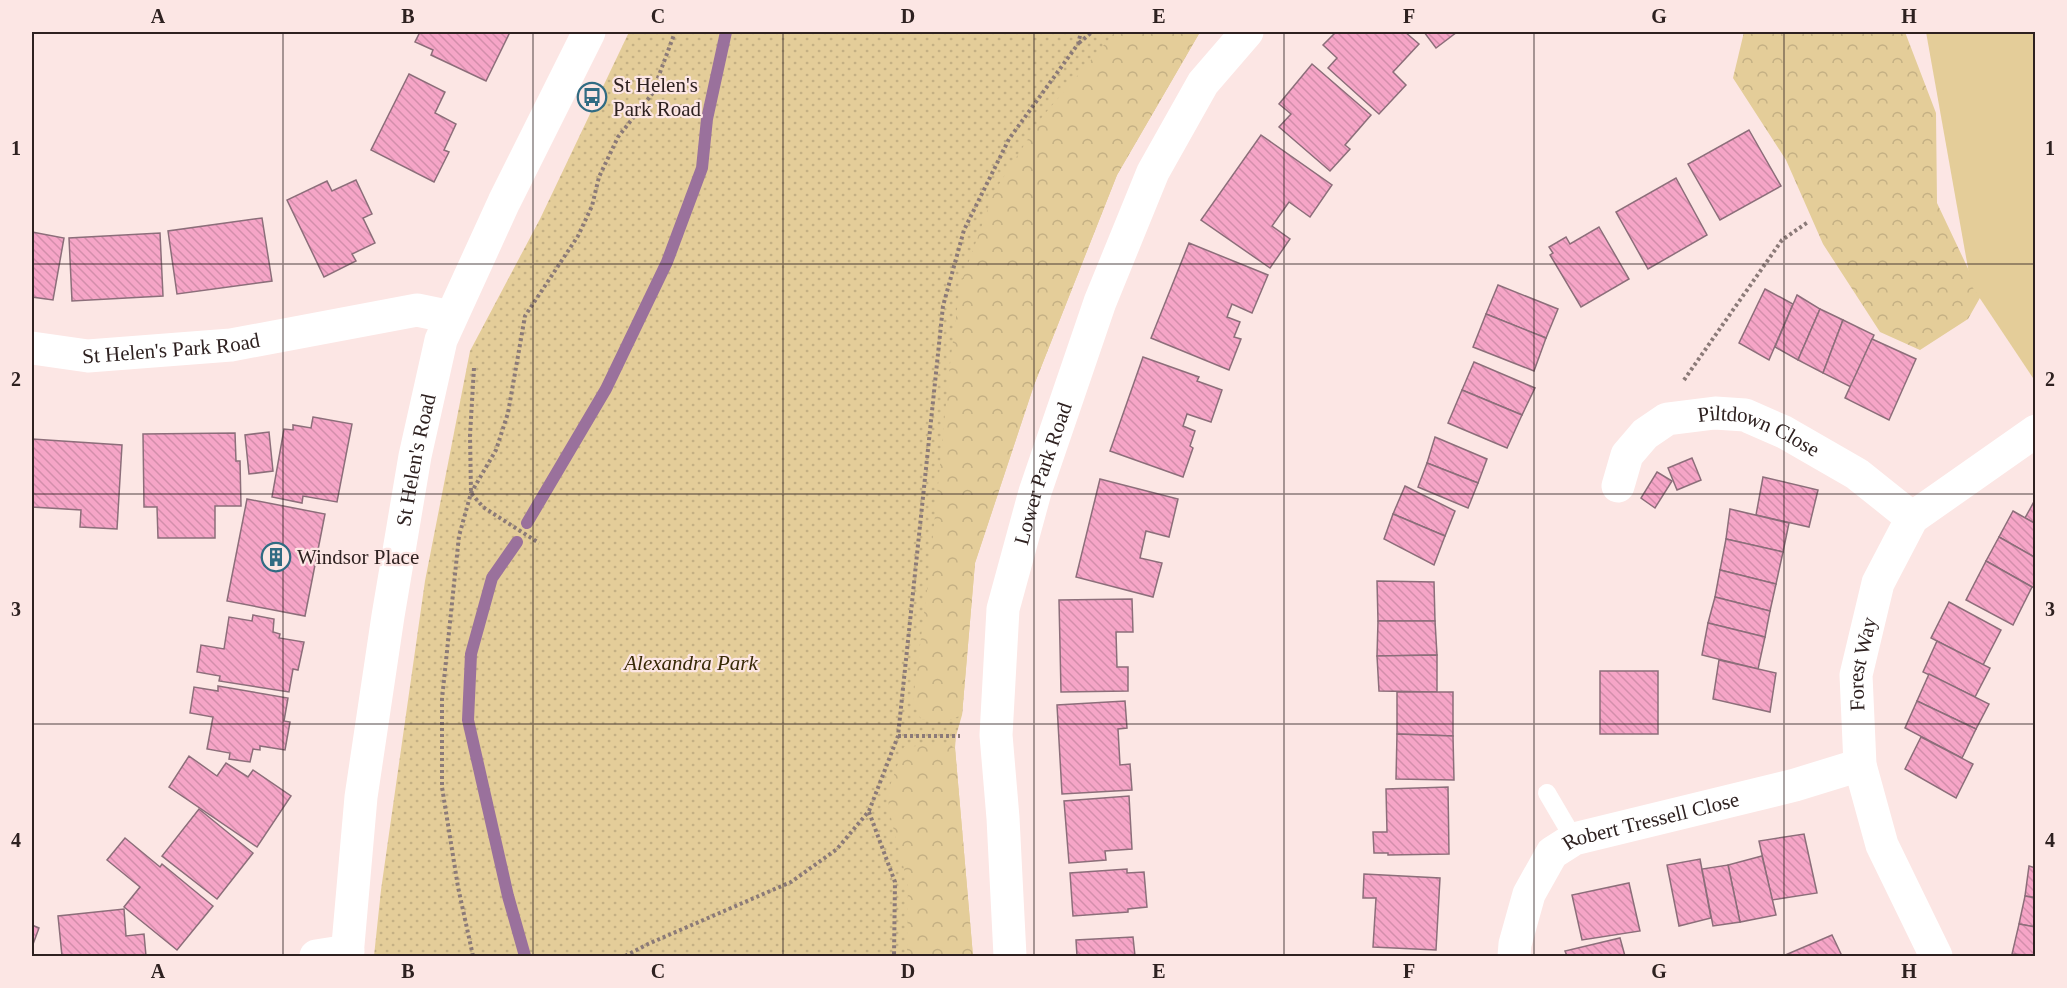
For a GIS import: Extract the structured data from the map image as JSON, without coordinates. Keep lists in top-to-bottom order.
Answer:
{
  "streets": {
    "street": [
      "St Helen's Park Road",
      "Piltdown Close",
      "St Helen's Road",
      "Lower Park Road",
      "Forest Way",
      "Robert Tressell Close"
    ]
  },
  "crossings": [
    ["St Helen's Park Road", "St Helen's Road"],
    ["Piltdown Close", "Forest Way"],
    ["Forest Way", "Robert Tressell Close"]
  ],
  "parks": ["Alexandra Park"],
  "places": {
    "bus stop": ["St Helen's Park Road"],
    "building": ["Windsor Place"]
  },
  "grid": {
    "columns": [
      "A",
      "B",
      "C",
      "D",
      "E",
      "F",
      "G",
      "H"
    ],
    "rows": [
      "1",
      "2",
      "3",
      "4"
    ]
  }
}
